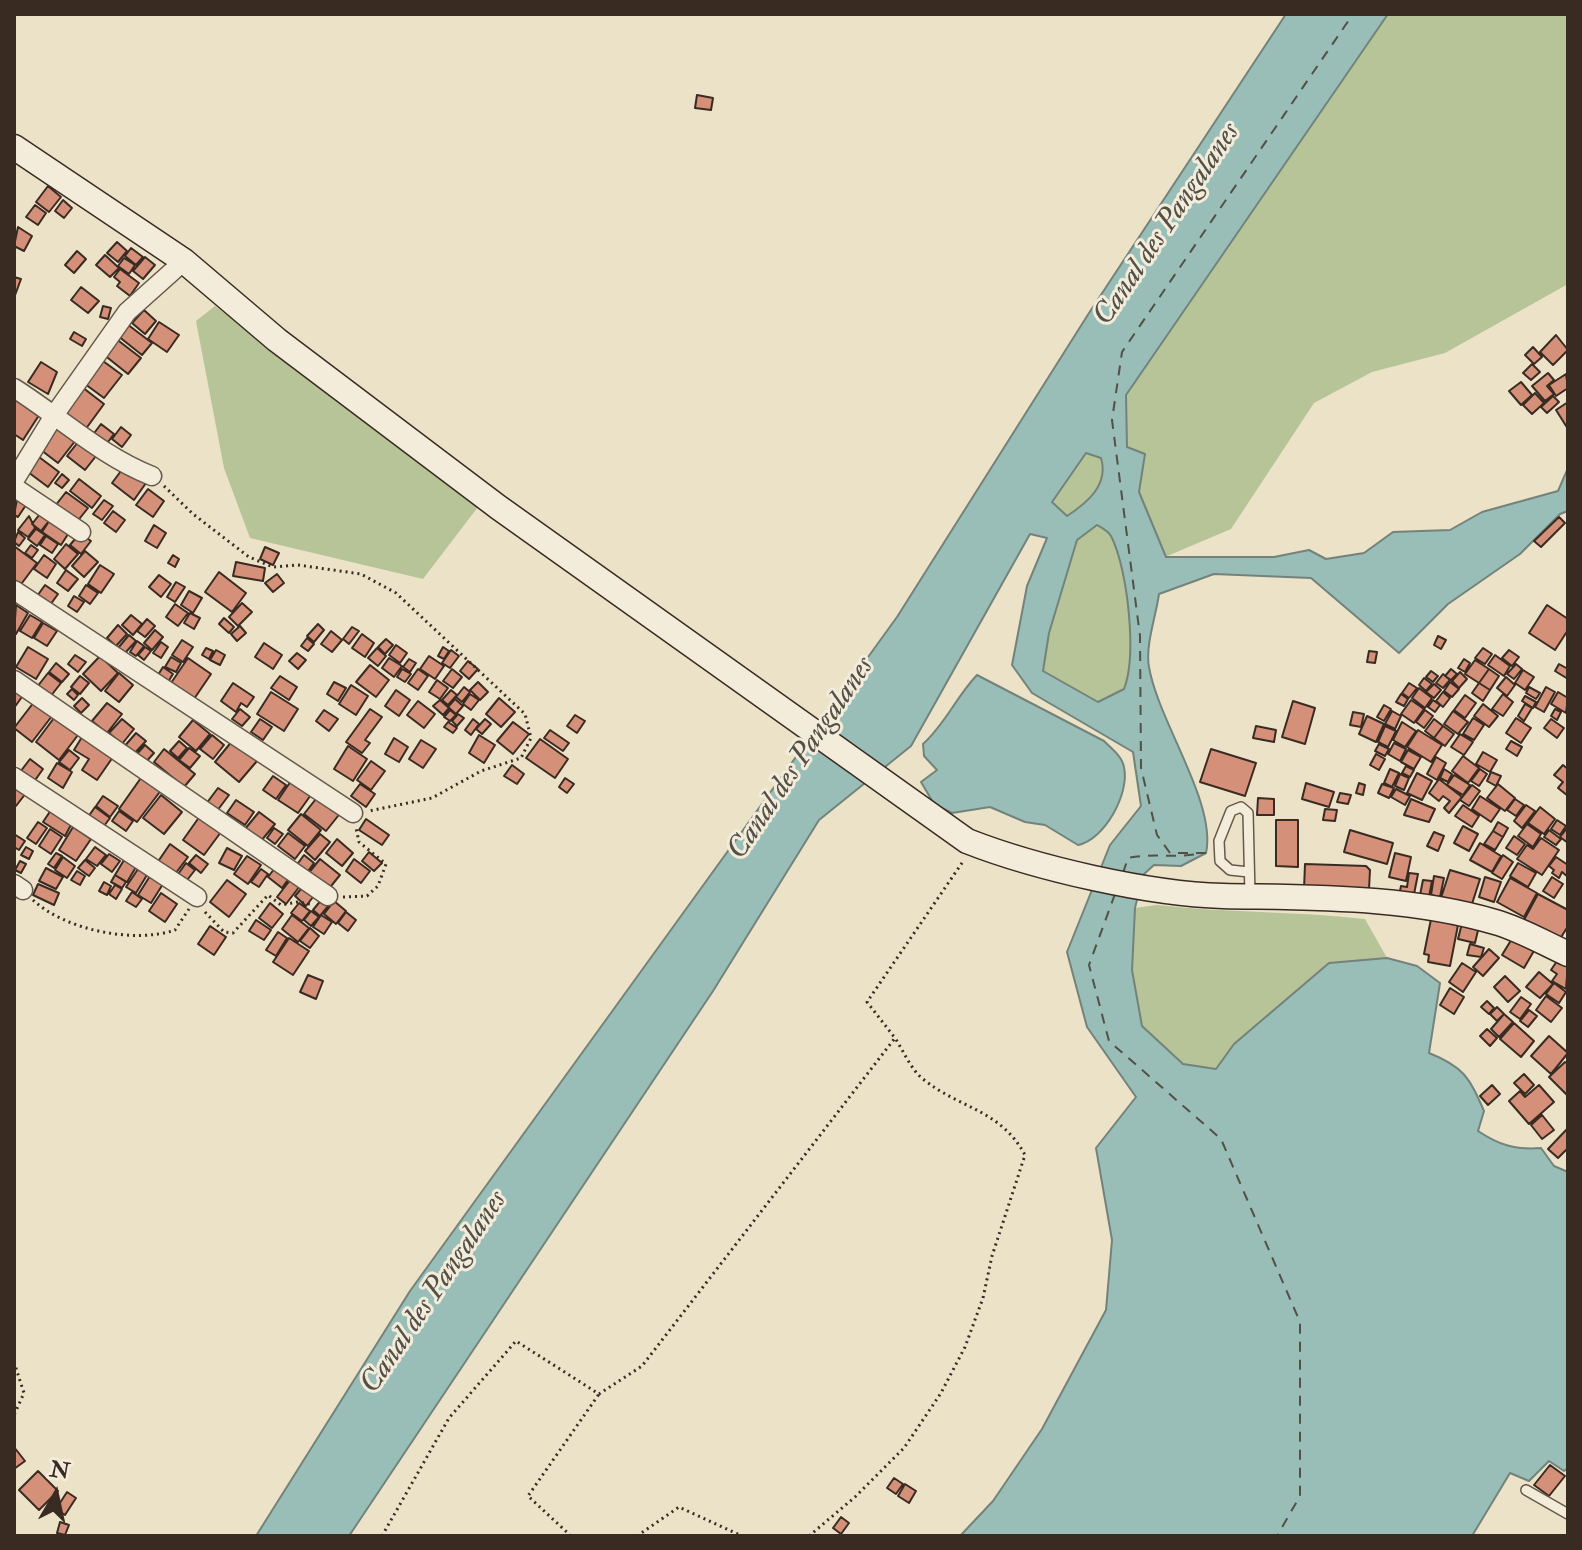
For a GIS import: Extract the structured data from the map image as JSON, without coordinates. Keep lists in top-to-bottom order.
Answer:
{
  "water": ["Canal des Pangalanes"],
  "north": "top"
}
